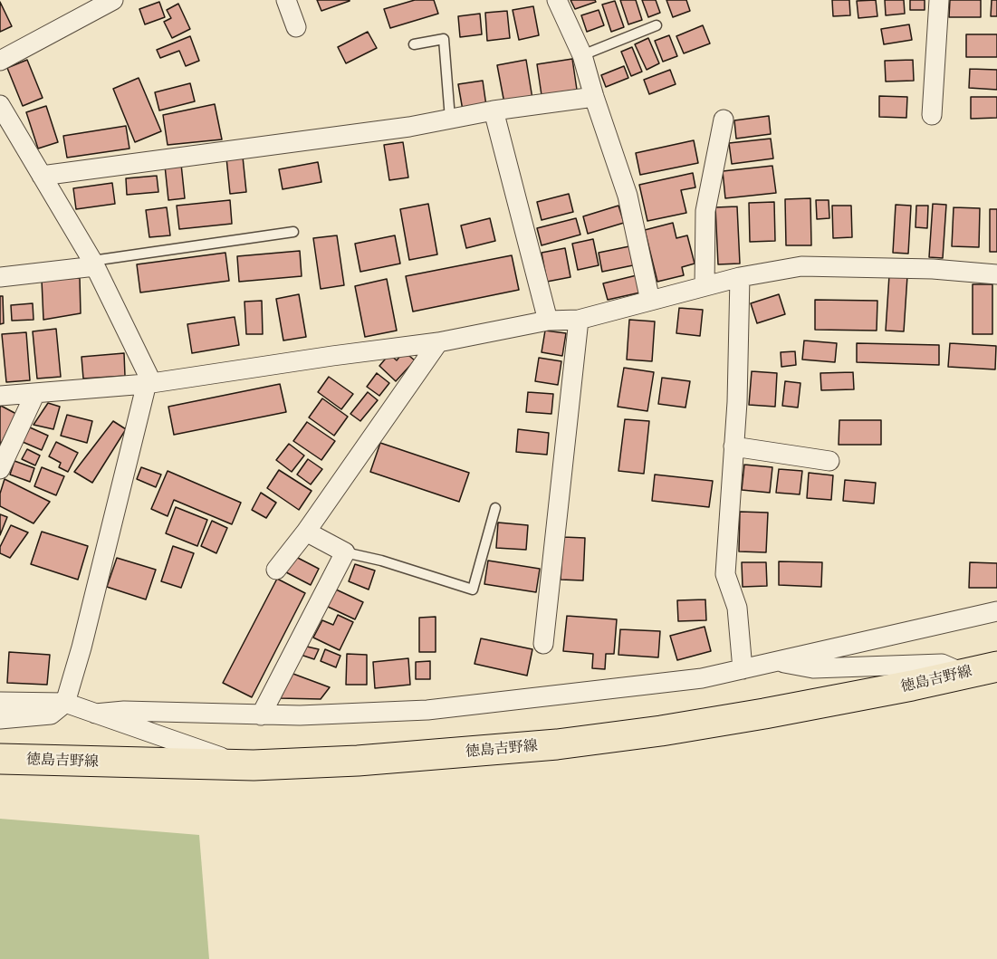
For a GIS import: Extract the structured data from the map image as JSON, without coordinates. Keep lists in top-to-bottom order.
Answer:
{
  "streets": {
    "main road": ["徳島吉野線"]
  }
}
